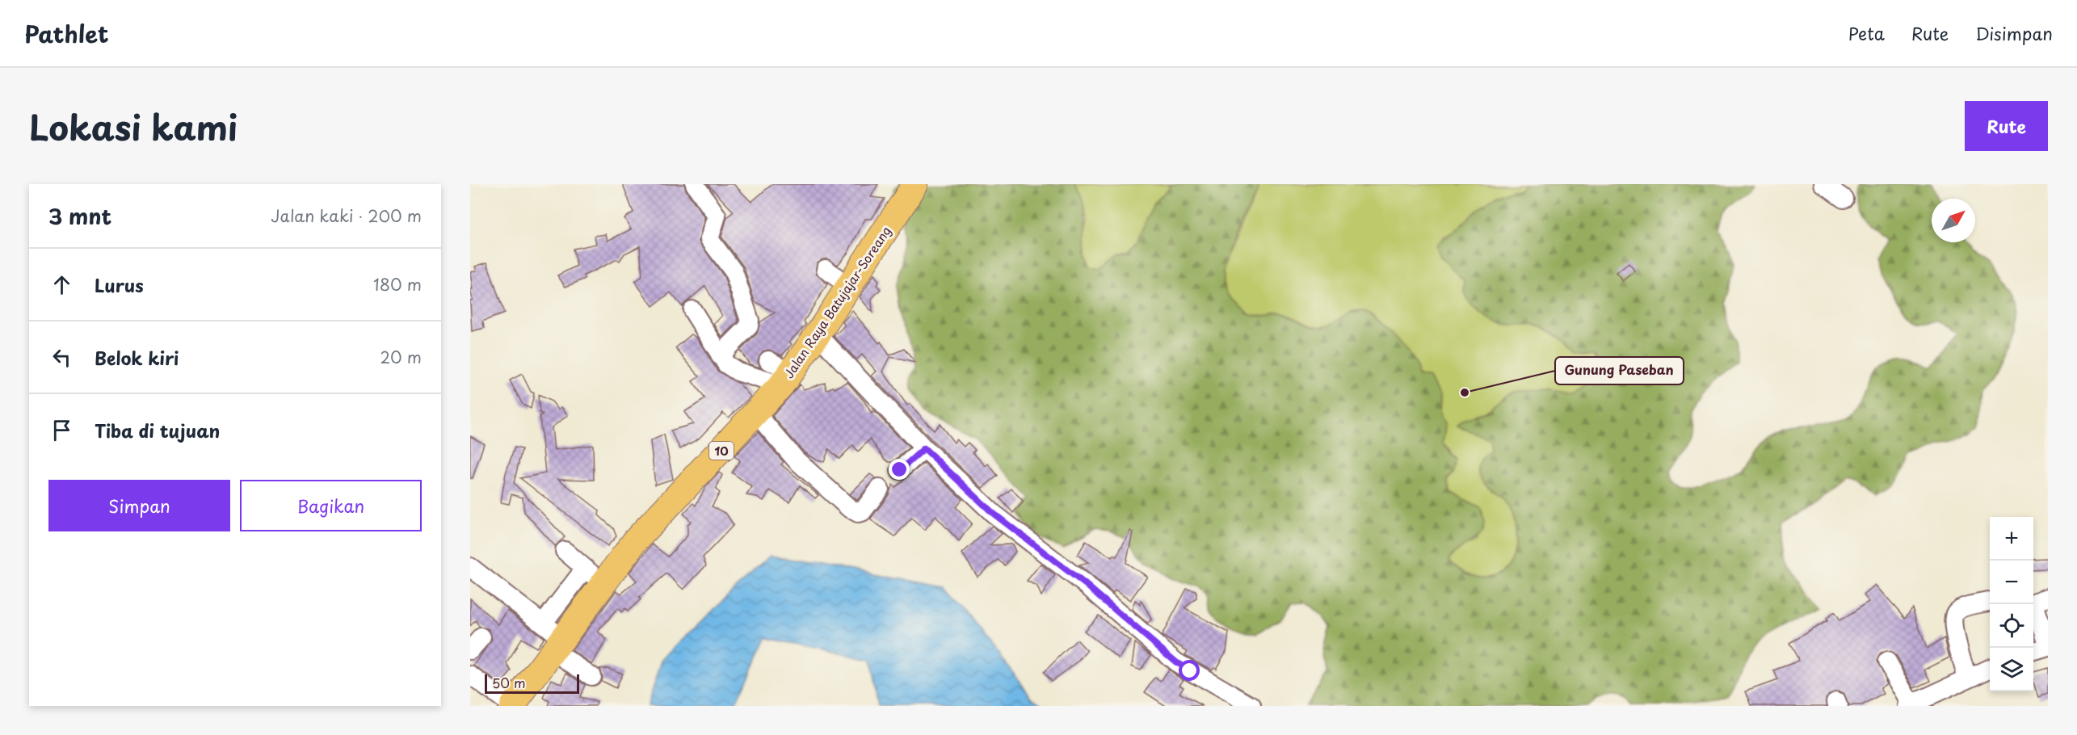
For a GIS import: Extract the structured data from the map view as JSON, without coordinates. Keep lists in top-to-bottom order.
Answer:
{
  "streets": {
    "highway": ["Jalan Raya Batujajar-Soreang", "10"]
  },
  "places": ["Gunung Paseban"],
  "scale_bar": "50 m",
  "north": "top right",
  "page": {
    "header": "Pathlet",
    "nav": ["Peta", "Rute", "Disimpan"],
    "title": "Lokasi kami",
    "buttons": [
      "Rute",
      ["Simpan", "Bagikan"]
    ],
    "heading": ["3 mnt", "Jalan kaki · 200 m"],
    "list": [
      ["Lurus", "180 m"],
      ["Belok kiri", "20 m"],
      "Tiba di tujuan"
    ],
    "map_buttons": ["+", "−"],
    "scale": "50 m"
  }
}
